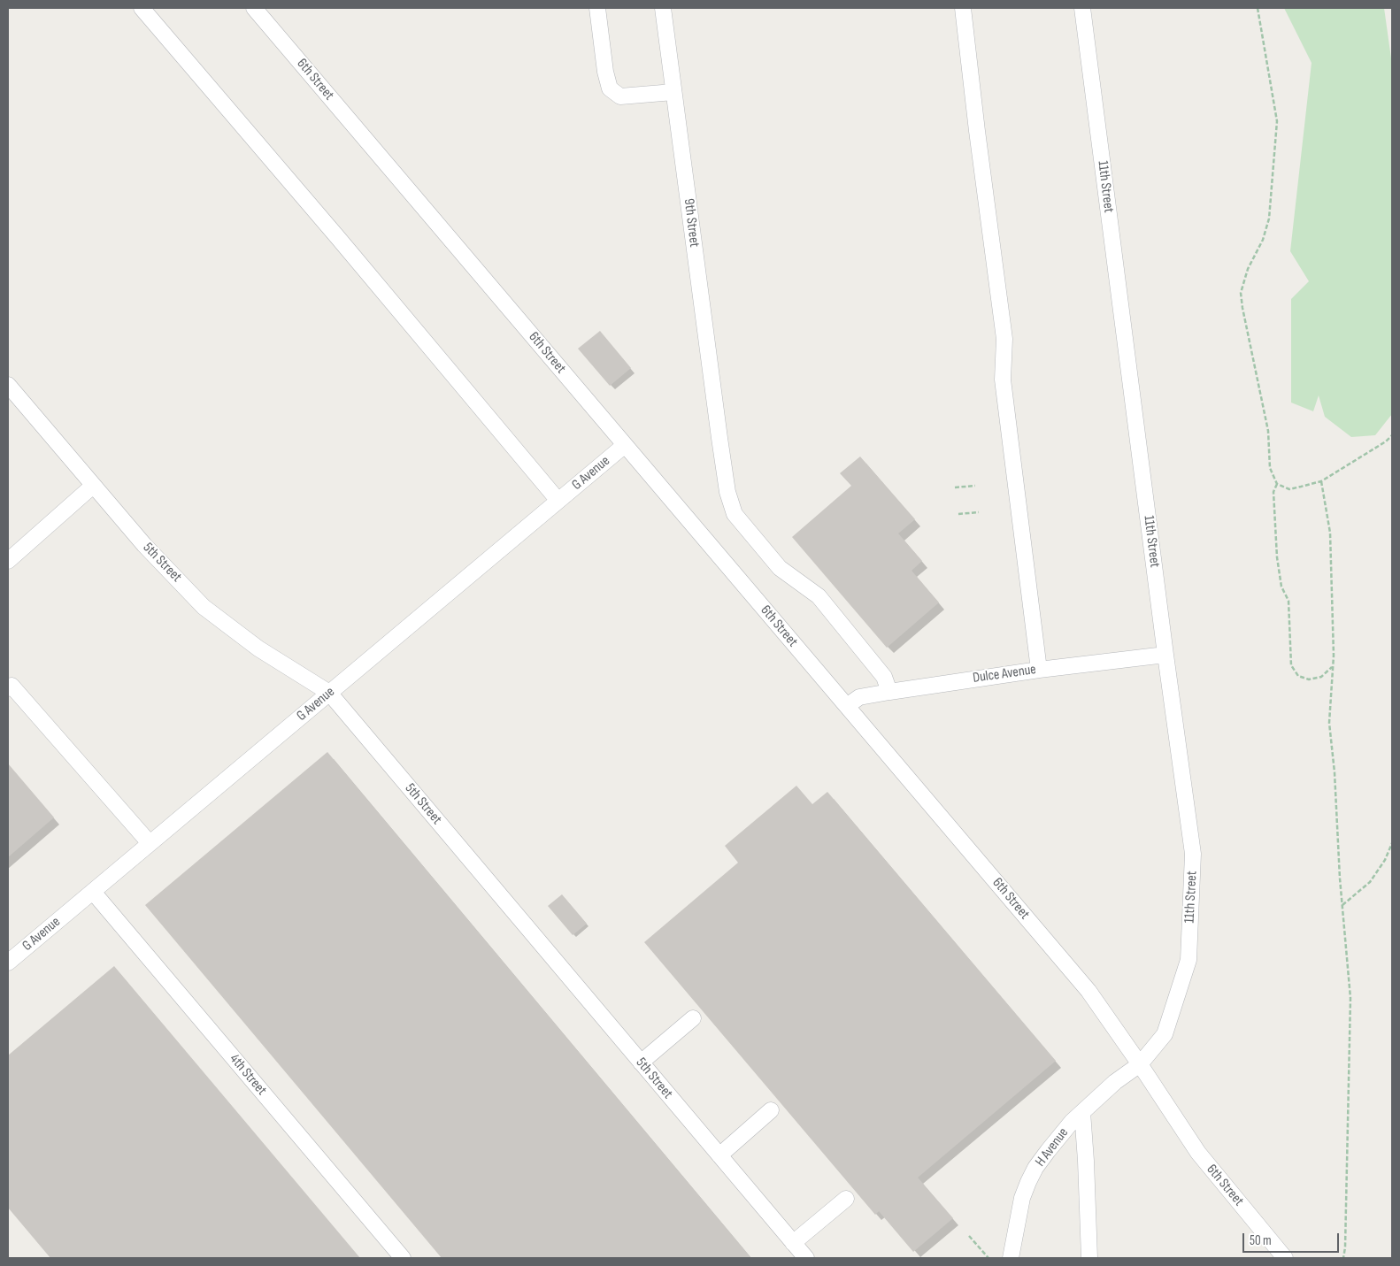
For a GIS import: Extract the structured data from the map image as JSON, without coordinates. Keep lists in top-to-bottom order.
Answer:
{
  "streets": {
    "lane": [
      "6th Street",
      "11th Street",
      "9th Street",
      "G Avenue",
      "5th Street",
      "Dulce Avenue",
      "4th Street",
      "H Avenue"
    ]
  },
  "crossings": [
    ["6th Street", "11th Street"],
    ["6th Street", "G Avenue"],
    ["6th Street", "Dulce Avenue"],
    ["6th Street", "H Avenue"],
    ["11th Street", "Dulce Avenue"],
    ["11th Street", "H Avenue"],
    ["9th Street", "Dulce Avenue"],
    ["G Avenue", "5th Street"],
    ["G Avenue", "4th Street"]
  ],
  "scale_bar": "50 m"
}
